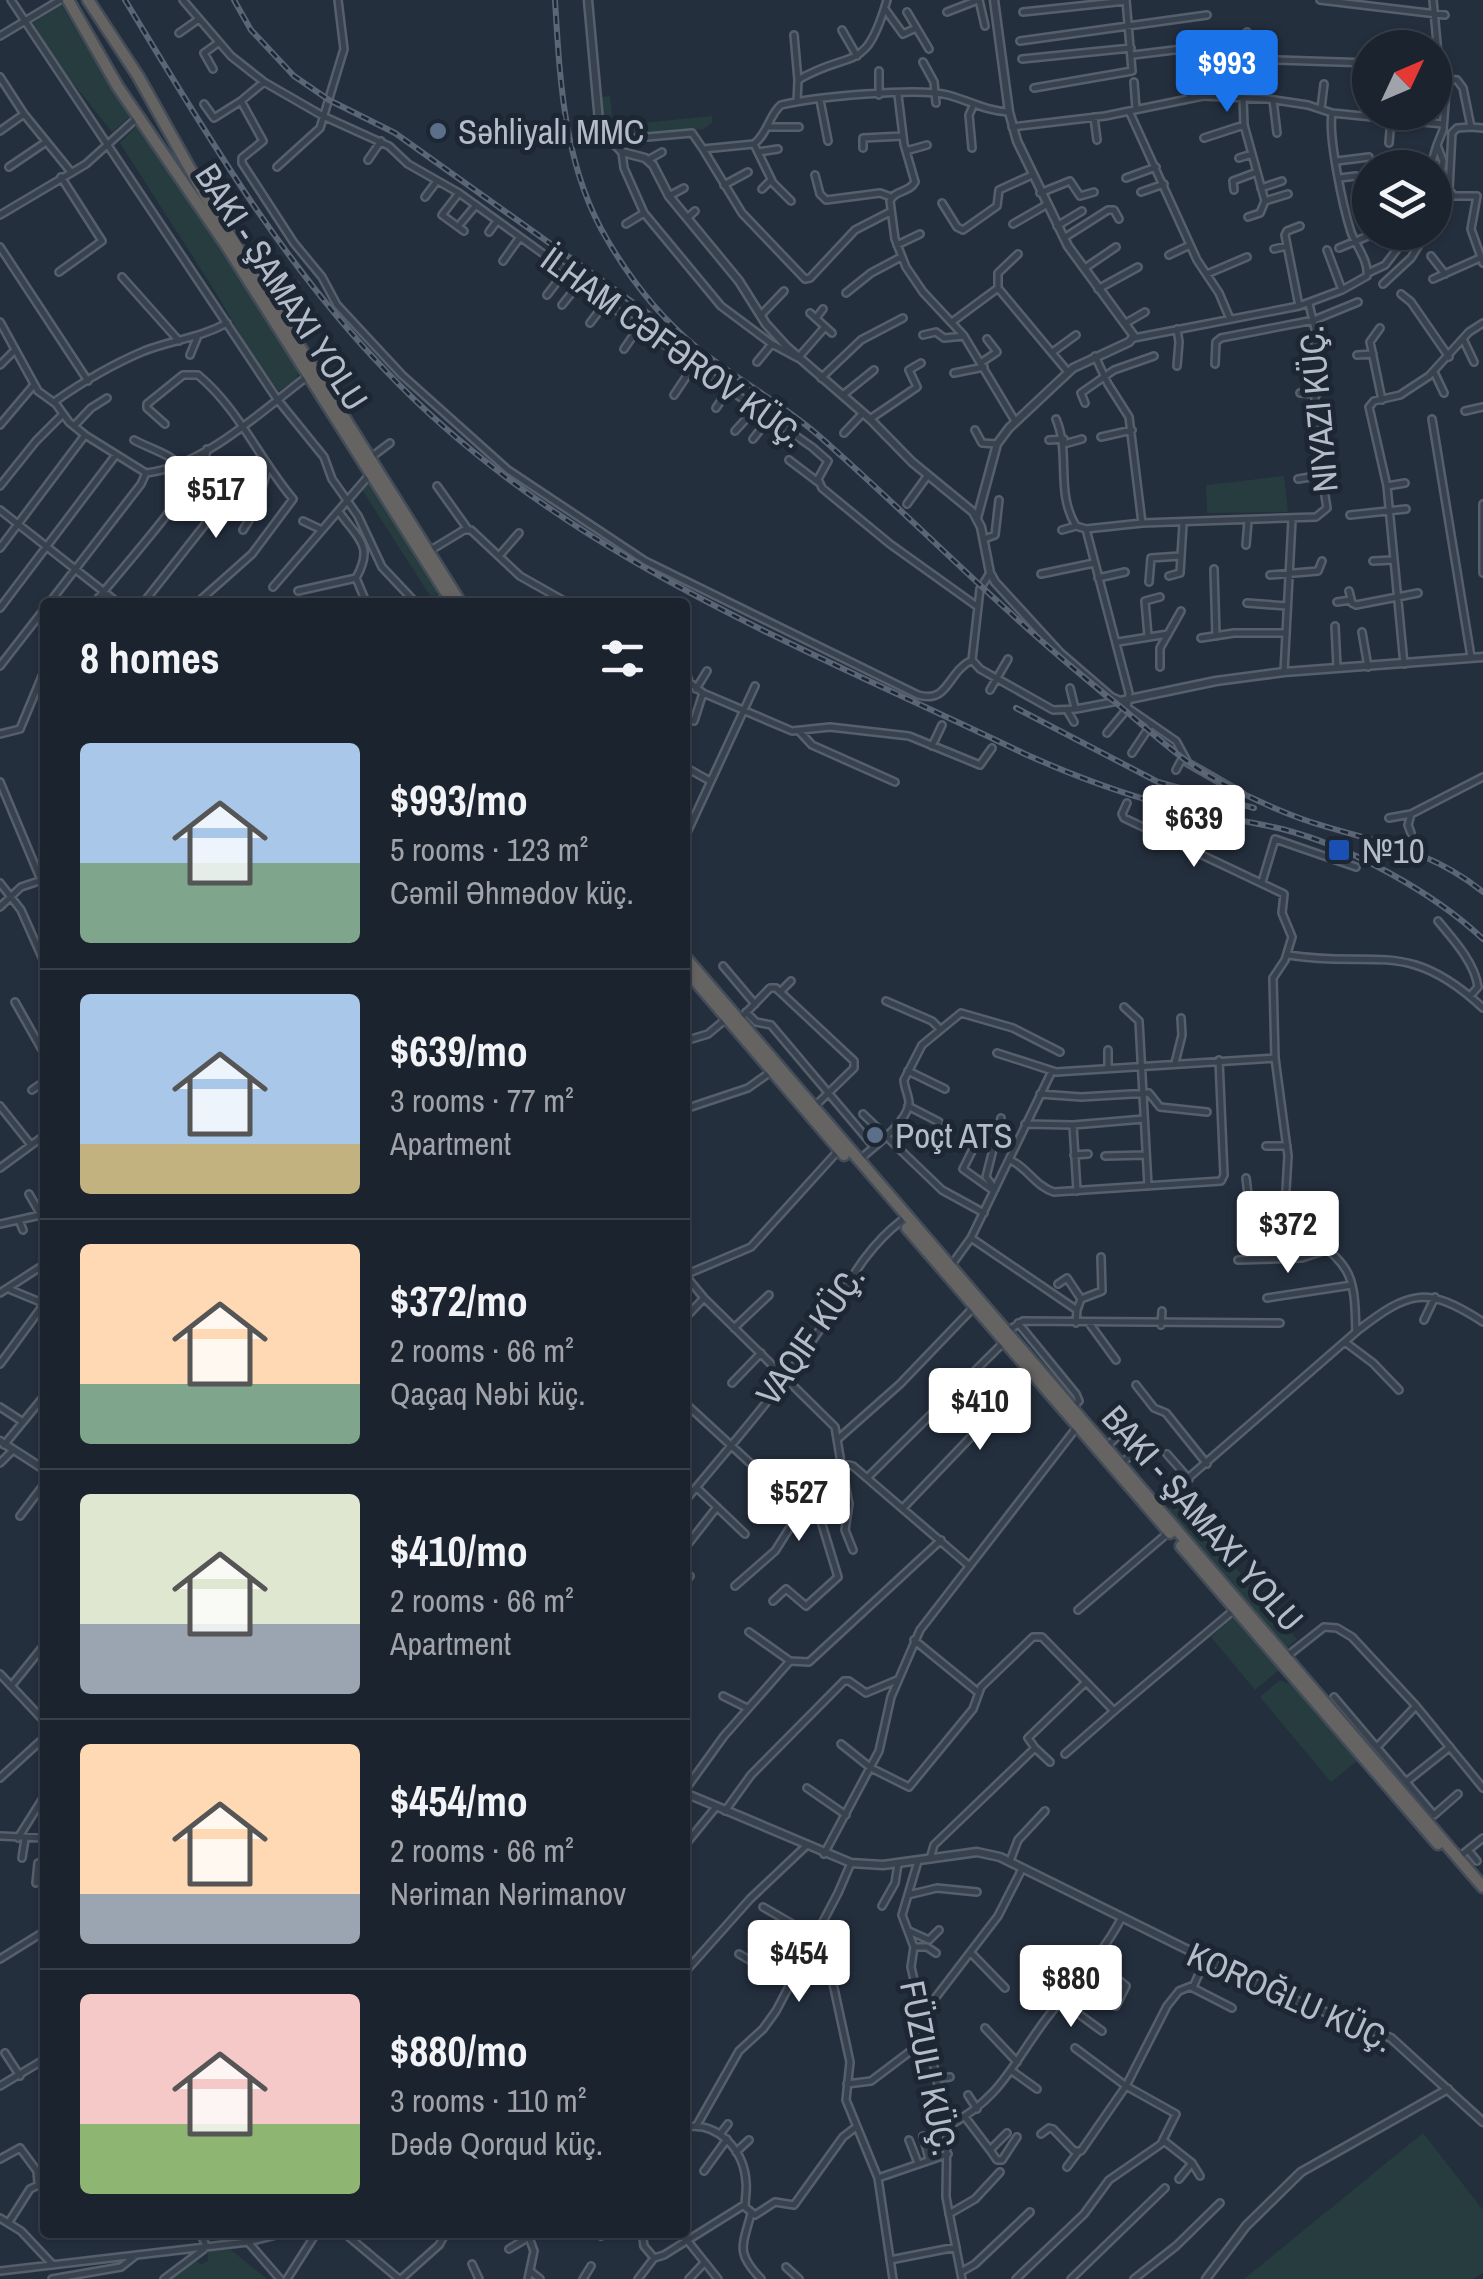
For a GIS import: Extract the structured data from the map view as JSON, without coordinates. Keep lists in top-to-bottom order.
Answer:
{
  "streets": {
    "street": [
      "İLHAM CƏFƏROV KÜÇ.",
      "NIYAZI KÜÇ.",
      "VAQIF KÜÇ.",
      "KOROĞLU KÜÇ.",
      "FÜZULI KÜÇ."
    ]
  },
  "crossings": [
    ["KOROĞLU KÜÇ.", "FÜZULI KÜÇ."]
  ],
  "places": {
    "other": ["Səhliyalı MMC", "Poçt ATS"],
    "transit": ["№10"]
  },
  "north": "top right",
  "page": {
    "price": [
      "$993",
      "$517",
      "$639",
      "$372",
      "$410",
      "$527",
      "$454",
      "$880"
    ],
    "heading": "8 homes",
    "list": [
      {
        "name": "$993/mo",
        "note": "5 rooms · 123 m² · Cəmil Əhmədov küç."
      },
      {
        "name": "$639/mo",
        "note": "3 rooms · 77 m² · Apartment"
      },
      {
        "name": "$372/mo",
        "note": "2 rooms · 66 m² · Qaçaq Nəbi küç."
      },
      {
        "name": "$410/mo",
        "note": "2 rooms · 66 m² · Apartment"
      },
      {
        "name": "$454/mo",
        "note": "2 rooms · 66 m² · Nəriman Nərimanov"
      },
      {
        "name": "$880/mo",
        "note": "3 rooms · 110 m² · Dədə Qorqud küç."
      }
    ]
  }
}
